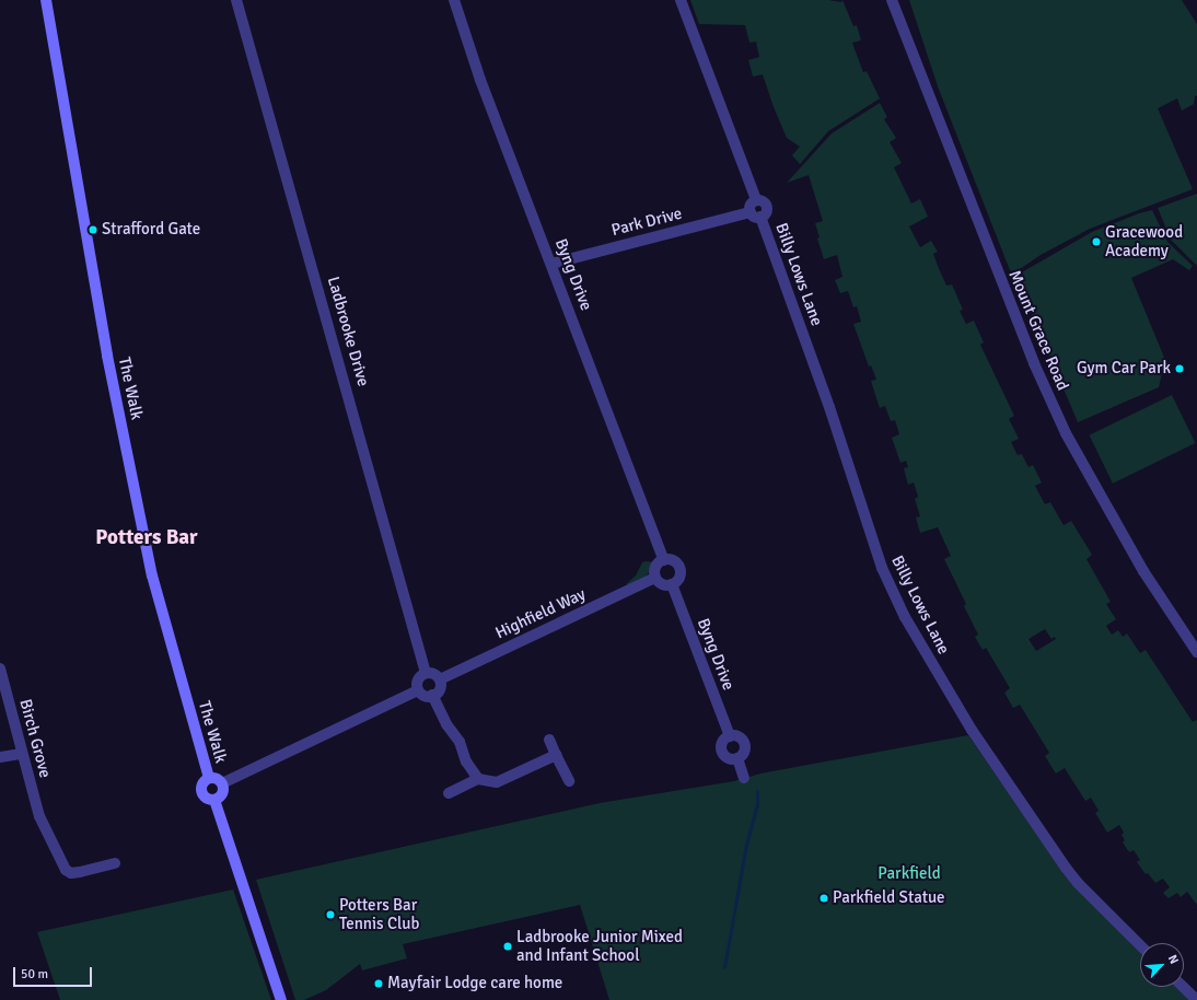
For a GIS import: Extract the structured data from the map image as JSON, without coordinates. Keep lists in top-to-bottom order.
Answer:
{
  "streets": {
    "street": [
      "Park Drive",
      "Byng Drive",
      "Billy Lows Lane",
      "Mount Grace Road",
      "Ladbrooke Drive",
      "The Walk",
      "Highfield Way",
      "Birch Grove"
    ]
  },
  "crossings": [
    ["Park Drive", "Byng Drive"],
    ["Park Drive", "Billy Lows Lane"],
    ["Byng Drive", "Highfield Way"],
    ["Ladbrooke Drive", "Highfield Way"]
  ],
  "districts": ["Potters Bar"],
  "parks": ["Parkfield"],
  "places": [
    "Strafford Gate",
    "Gracewood Academy",
    "Gym Car Park",
    "Parkfield Statue",
    "Potters Bar Tennis Club",
    "Ladbrooke Junior Mixed and Infant School",
    "Mayfair Lodge care home"
  ],
  "scale_bar": "50 m",
  "north": "top right"
}
